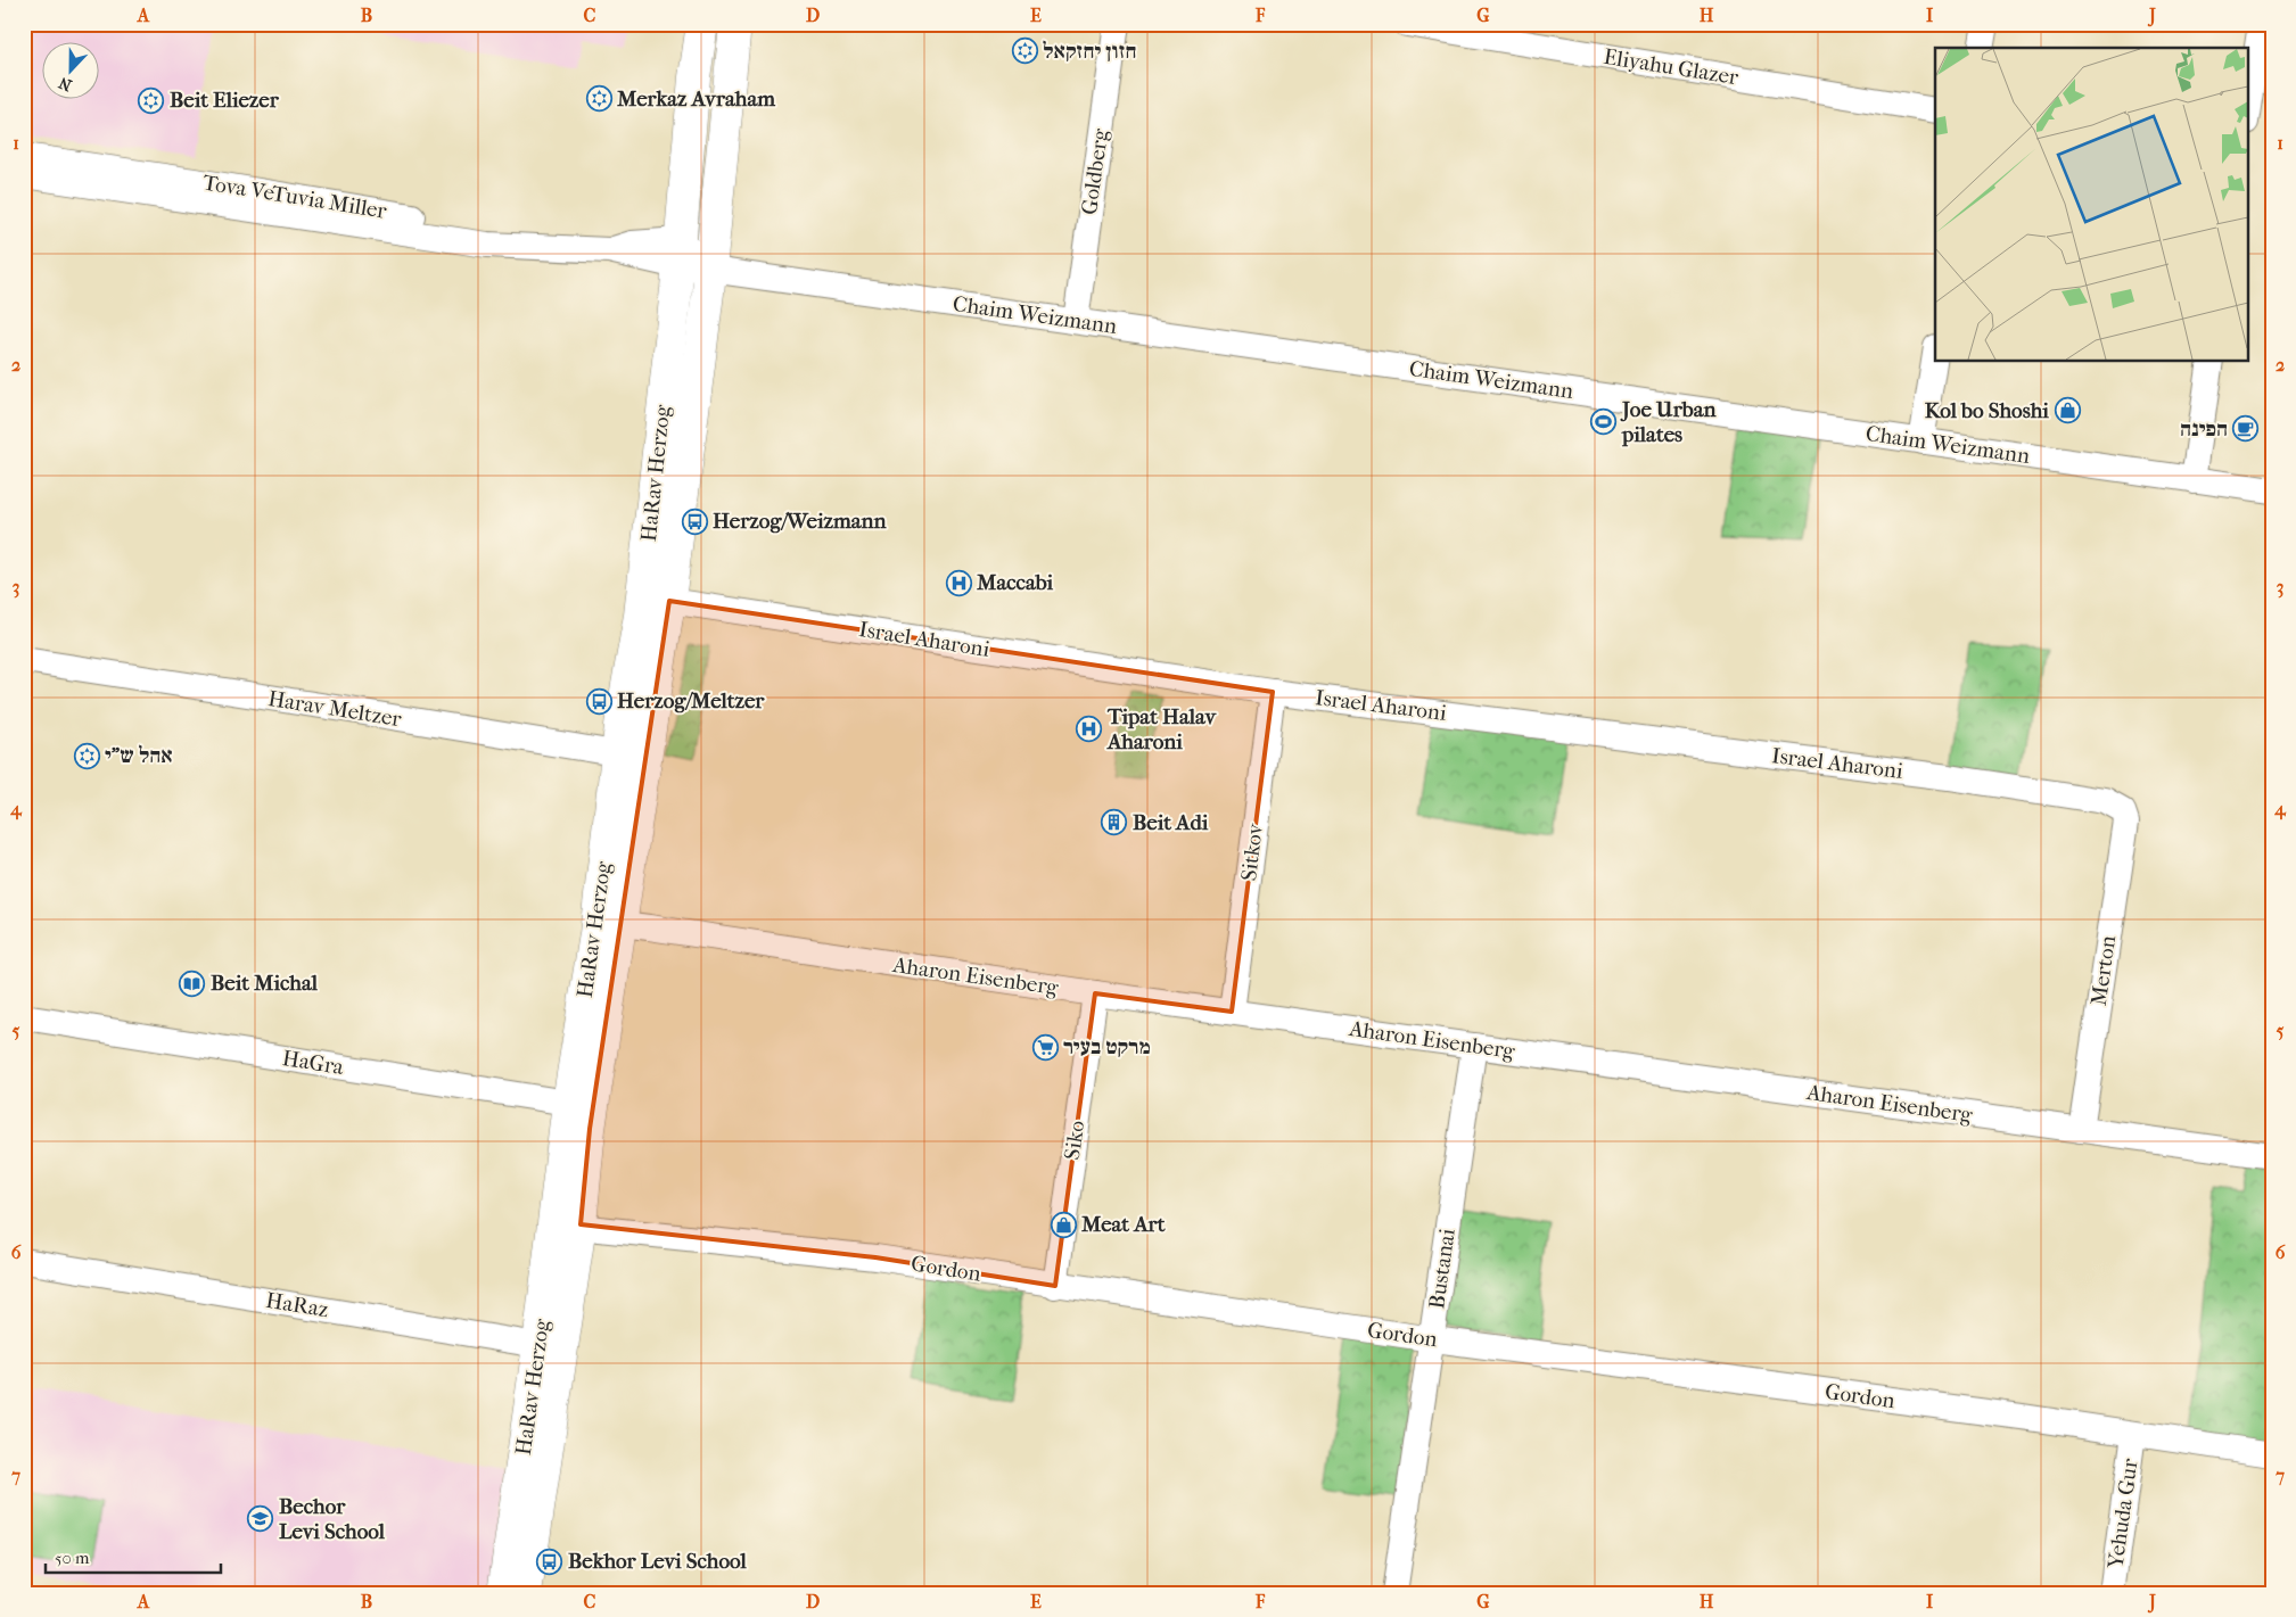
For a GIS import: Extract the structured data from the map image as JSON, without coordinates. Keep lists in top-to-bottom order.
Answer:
{
  "streets": {
    "street": [
      "Eliyahu Glazer",
      "Goldberg",
      "Tova VeTuvia Miller",
      "Chaim Weizmann",
      "HaRav Herzog",
      "Israel Aharoni",
      "Harav Meltzer",
      "Sitkov",
      "Merton",
      "Aharon Eisenberg",
      "HaGra",
      "Siko",
      "Gordon",
      "Bustanai",
      "HaRaz",
      "Yehuda Gur"
    ]
  },
  "crossings": [
    ["Goldberg", "Chaim Weizmann"],
    ["Tova VeTuvia Miller", "Chaim Weizmann"],
    ["Tova VeTuvia Miller", "HaRav Herzog"],
    ["Chaim Weizmann", "HaRav Herzog"],
    ["HaRav Herzog", "Israel Aharoni"],
    ["HaRav Herzog", "Harav Meltzer"],
    ["HaRav Herzog", "Aharon Eisenberg"],
    ["HaRav Herzog", "HaGra"],
    ["HaRav Herzog", "Gordon"],
    ["HaRav Herzog", "HaRaz"],
    ["Israel Aharoni", "Sitkov"],
    ["Israel Aharoni", "Merton"],
    ["Sitkov", "Aharon Eisenberg"],
    ["Merton", "Aharon Eisenberg"],
    ["Aharon Eisenberg", "Siko"],
    ["Aharon Eisenberg", "Bustanai"],
    ["Siko", "Gordon"],
    ["Gordon", "Bustanai"],
    ["Gordon", "Yehuda Gur"]
  ],
  "places": {
    "synagogue": [
      "חזון יחזקאל",
      "Merkaz Avraham",
      "Beit Eliezer",
      "אהל ש\"י"
    ],
    "shop": ["Kol bo Shoshi", "Meat Art"],
    "sports": ["Joe Urban pilates"],
    "cafe": ["הפינה"],
    "bus stop": ["Herzog/Weizmann", "Herzog/Meltzer", "Bekhor Levi School"],
    "hospital": ["Maccabi", "Tipat Halav Aharoni"],
    "building": ["Beit Adi"],
    "library": ["Beit Michal"],
    "supermarket": ["מרקט בעיר"],
    "school or university": ["Bechor Levi School"]
  },
  "scale_bar": "50 m",
  "north": "bottom",
  "grid": {
    "columns": [
      "A",
      "B",
      "C",
      "D",
      "E",
      "F",
      "G",
      "H",
      "I",
      "J"
    ],
    "rows": [
      "1",
      "2",
      "3",
      "4",
      "5",
      "6",
      "7"
    ]
  }
}
